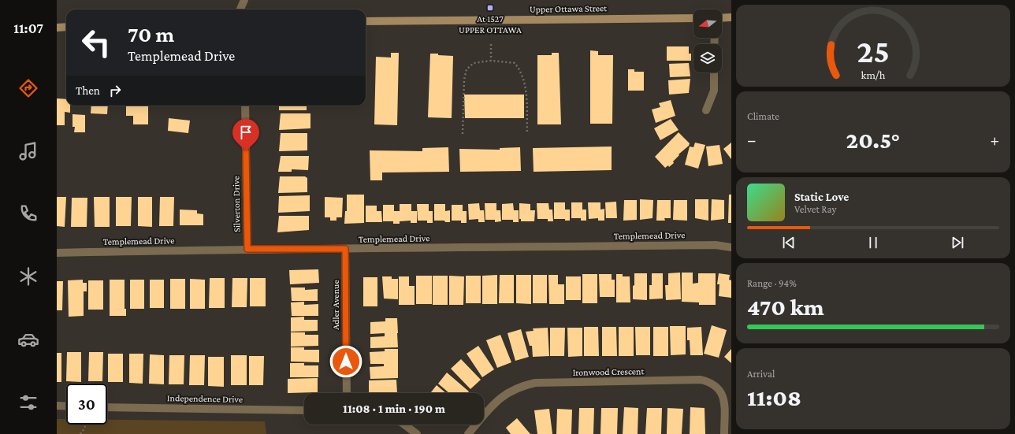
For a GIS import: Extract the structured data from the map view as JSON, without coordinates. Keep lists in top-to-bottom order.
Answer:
{
  "streets": {
    "main road": ["Upper Ottawa Street"],
    "street": [
      "Silverton Drive",
      "Templemead Drive",
      "Adler Avenue",
      "Ironwood Crescent",
      "Independence Drive"
    ]
  },
  "crossings": [
    ["Silverton Drive", "Templemead Drive"],
    ["Templemead Drive", "Adler Avenue"]
  ],
  "places": {
    "transit": ["At 1527 UPPER OTTAWA"]
  },
  "north": "left",
  "page": {
    "tabs": "11:07",
    "turn": ["70 m", "Templemead Drive"],
    "then": "Then",
    "tile": [
      "Climate",
      ["Range · 94%", "470 km"],
      ["Arrival", "11:08"]
    ],
    "heat": ["−", "20.5°", "+"],
    "song": ["Static Love", "Velvet Ray"],
    "limit": "30",
    "trip": "11:08 · 1 min · 190 m",
    "gauge": ["25", "km/h"]
  }
}
